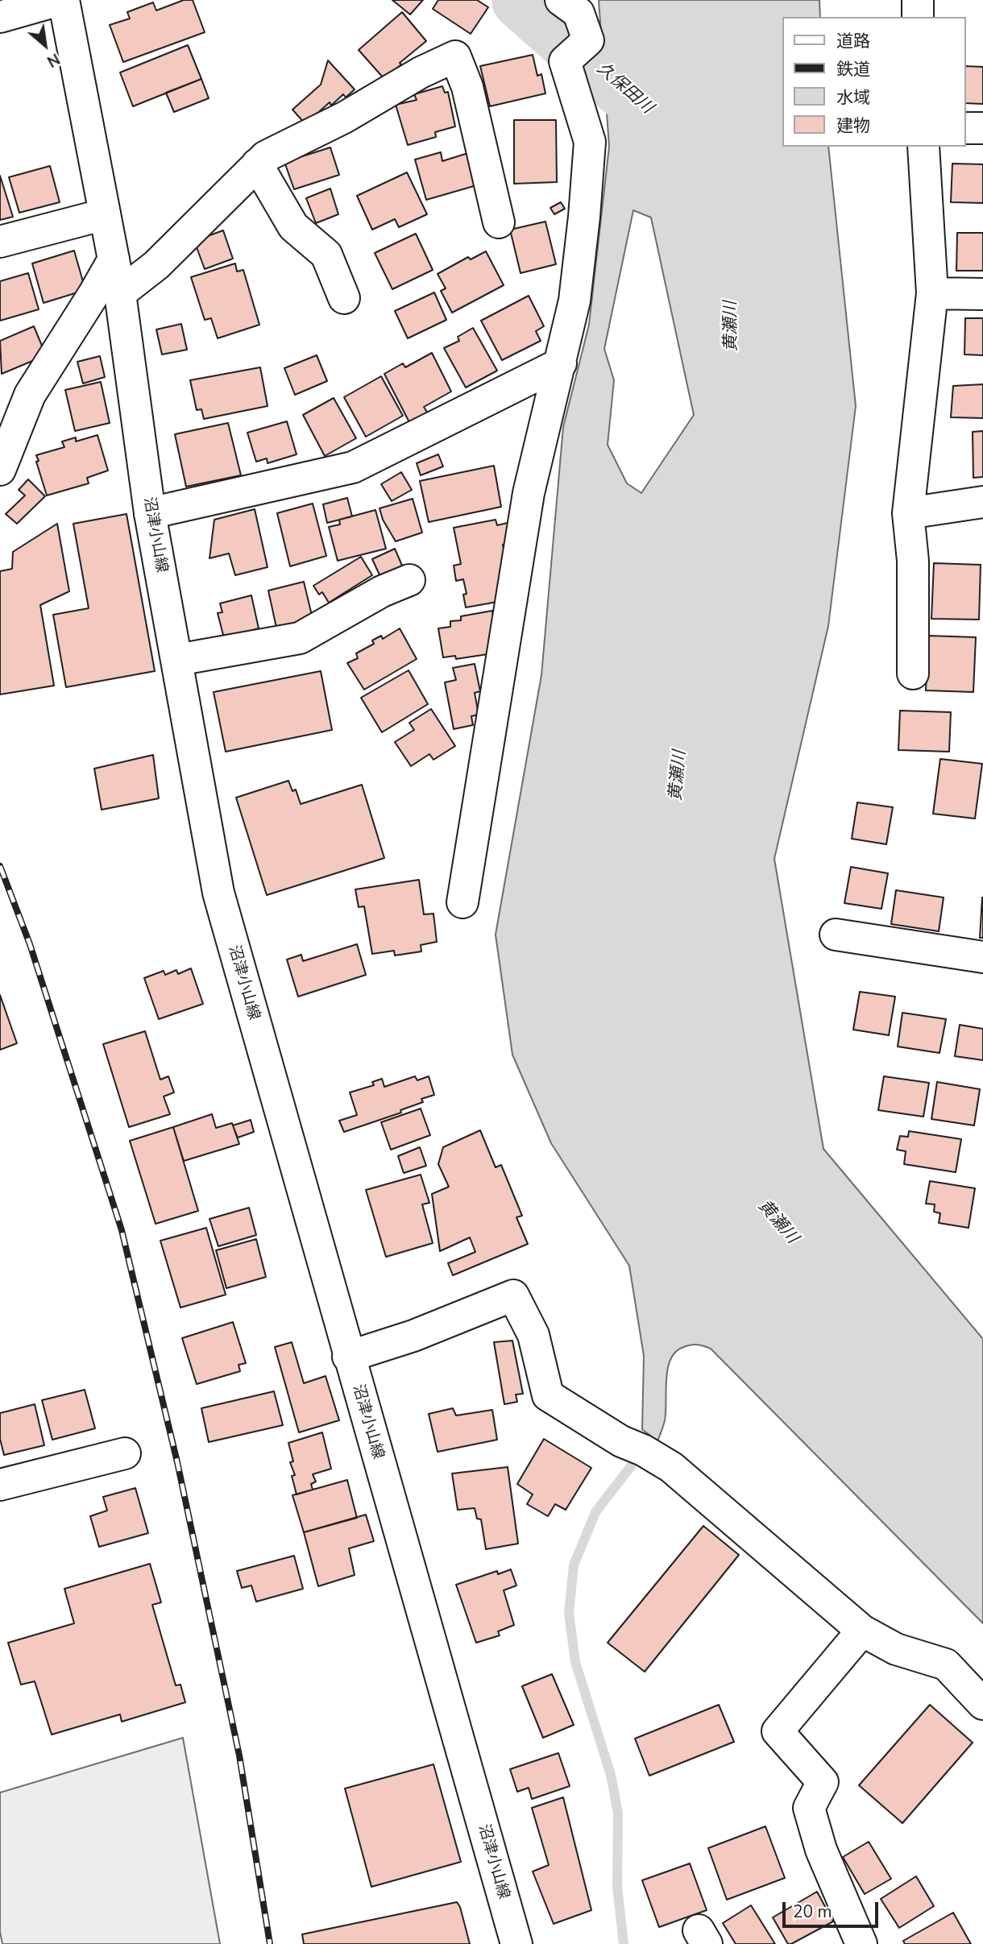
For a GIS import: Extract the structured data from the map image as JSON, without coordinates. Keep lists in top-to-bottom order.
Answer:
{
  "streets": {
    "street": ["沼津小山線"]
  },
  "water": ["久保田川", "黄瀬川"],
  "legend": [
    "道路",
    "鉄道",
    "水域",
    "建物"
  ],
  "scale_bar": "20 m",
  "north": "bottom right"
}
